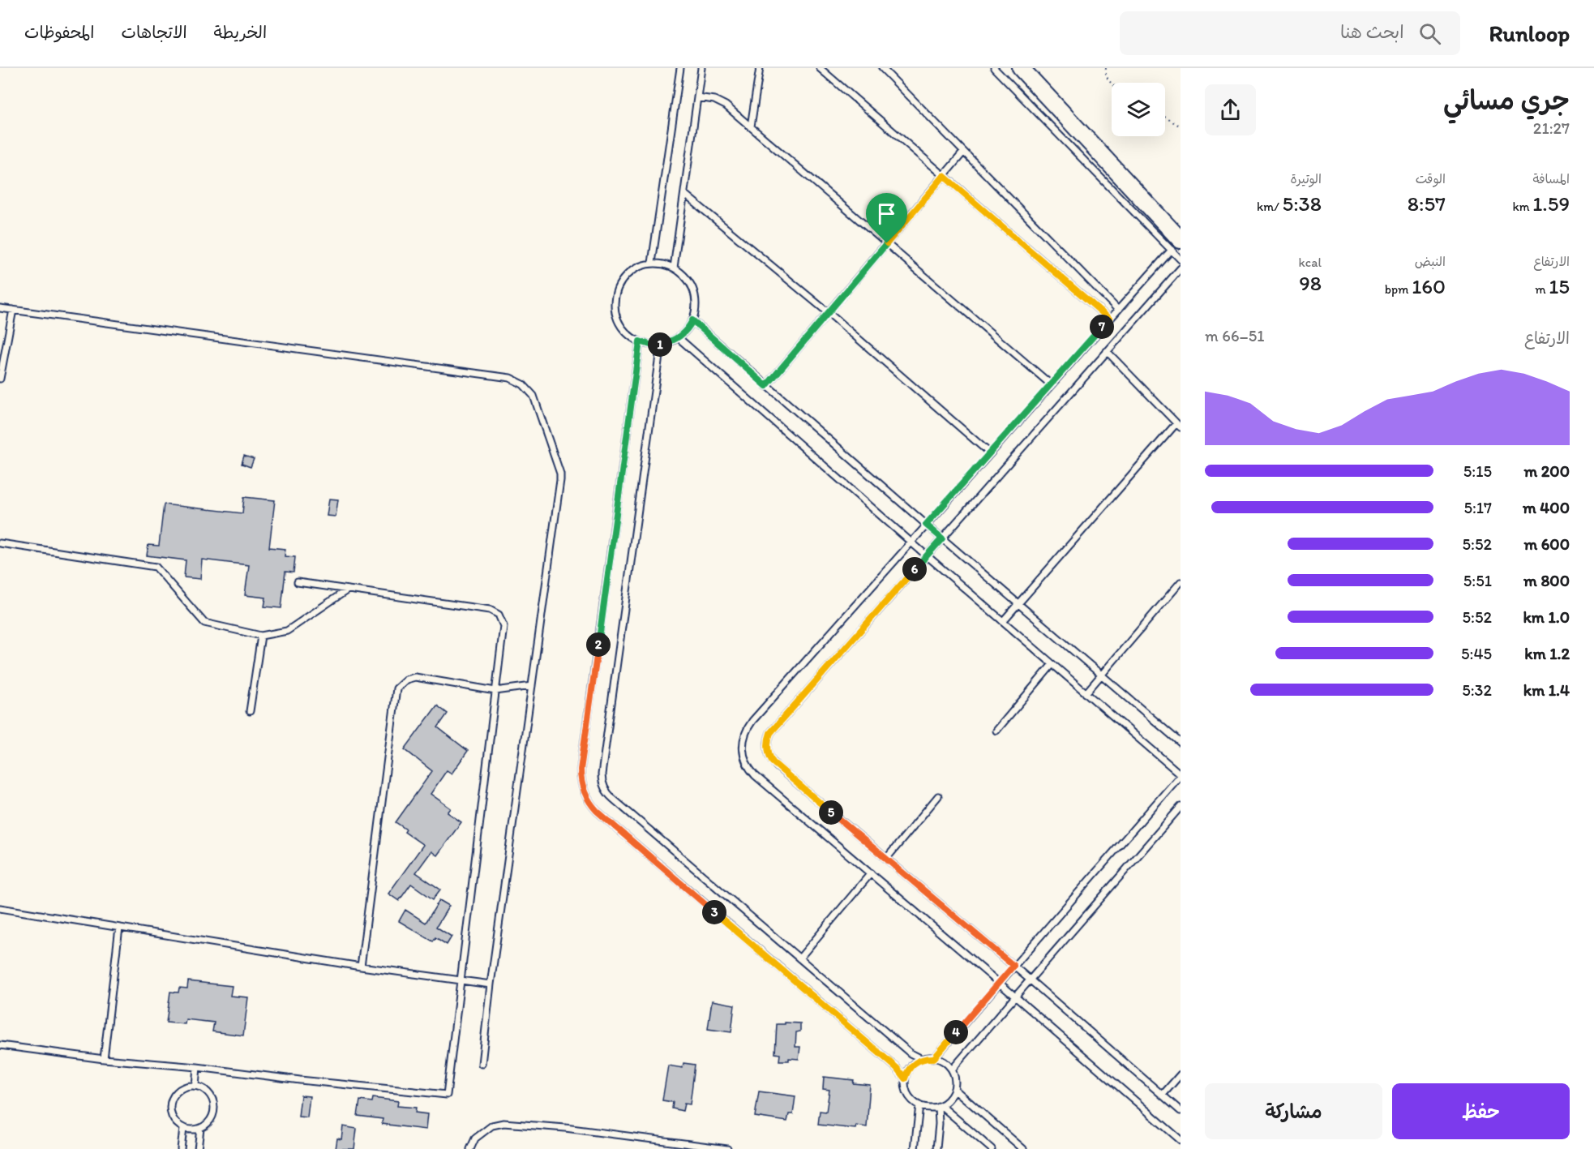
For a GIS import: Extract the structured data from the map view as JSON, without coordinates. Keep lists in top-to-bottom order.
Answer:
{
  "page": {
    "header": "Runloop",
    "search": "ابحث هنا",
    "nav": ["الخريطة", "الاتجاهات", "المحفوظات"],
    "heading": ["جري مسائي", "21:27"],
    "stats": [
      ["المسافة", "1.59 km"],
      ["الوقت", "8:57"],
      ["الوتيرة", "5:38 /km"],
      ["الارتفاع", "15 m"],
      ["النبض", "160 bpm"],
      ["kcal", "98"]
    ],
    "pins": [
      "7",
      "1",
      "6",
      "2",
      "5",
      "3",
      "4"
    ],
    "chart": ["الارتفاع", "51–66 m"],
    "list": [
      {
        "name": "200 m",
        "note": "5:15"
      },
      {
        "name": "400 m",
        "note": "5:17"
      },
      {
        "name": "600 m",
        "note": "5:52"
      },
      {
        "name": "800 m",
        "note": "5:51"
      },
      {
        "name": "1.0 km",
        "note": "5:52"
      },
      {
        "name": "1.2 km",
        "note": "5:45"
      },
      {
        "name": "1.4 km",
        "note": "5:32"
      }
    ],
    "buttons": ["حفظ", "مشاركة"]
  }
}
